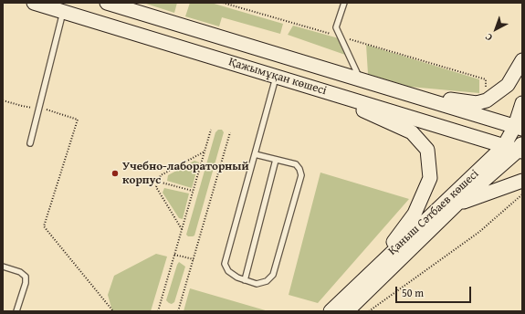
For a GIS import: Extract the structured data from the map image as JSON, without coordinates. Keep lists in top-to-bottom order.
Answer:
{
  "streets": {
    "main road": ["Қажымұқан көшесі", "Қаныш Сәтбаев көшесі"]
  },
  "crossings": [
    ["Қажымұқан көшесі", "Қаныш Сәтбаев көшесі"]
  ],
  "places": ["Учебно-лабораторный корпус"],
  "scale_bar": "50 m",
  "north": "bottom left"
}
